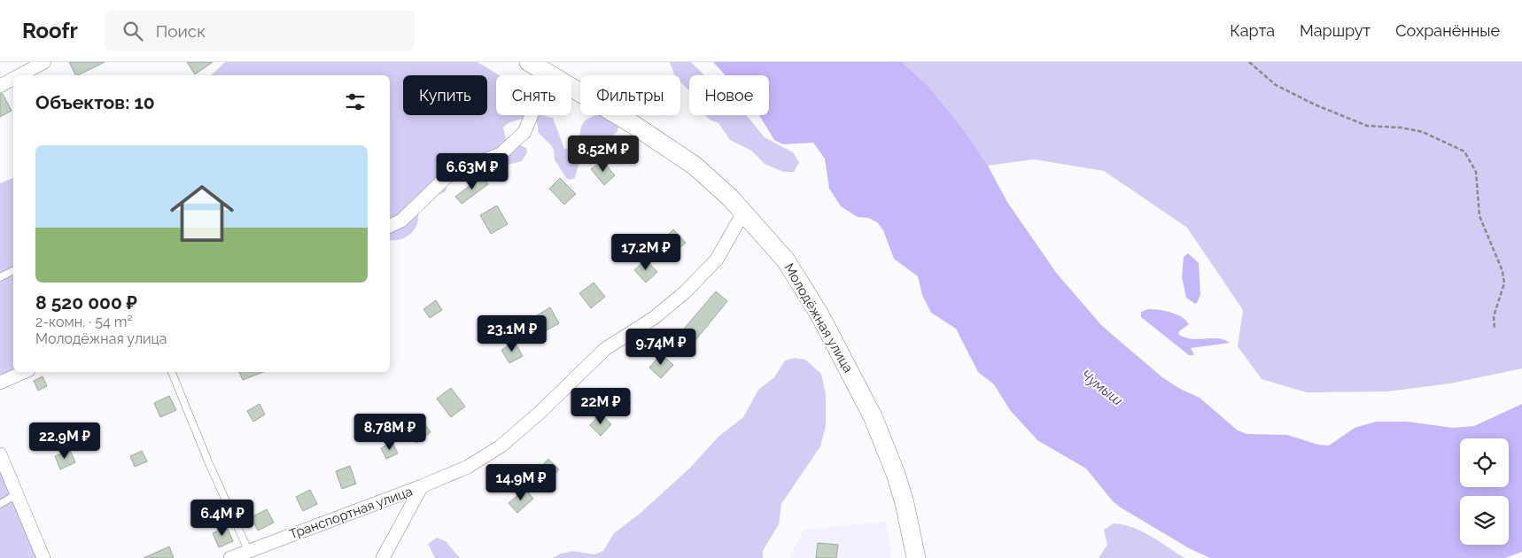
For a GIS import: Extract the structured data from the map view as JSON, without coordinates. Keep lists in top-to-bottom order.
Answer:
{
  "streets": {
    "street": ["Молодёжная улица", "Транспортная улица"]
  },
  "crossings": [
    ["Молодёжная улица", "Транспортная улица"]
  ],
  "water": ["Чумыш"],
  "page": {
    "header": "Roofr",
    "search": "Поиск",
    "nav": ["Карта", "Маршрут", "Сохранённые"],
    "chip": [
      "Купить",
      "Снять",
      "Фильтры",
      "Новое"
    ],
    "heading": "Объектов: 10",
    "list": [
      {
        "name": "8 520 000 ₽",
        "note": "2-комн. · 54 m² · Молодёжная улица"
      }
    ],
    "price": [
      "8.52M ₽",
      "6.63M ₽",
      "17.2M ₽",
      "23.1M ₽",
      "9.74M ₽",
      "22M ₽",
      "8.78M ₽",
      "22.9M ₽",
      "14.9M ₽",
      "6.4M ₽"
    ]
  }
}
